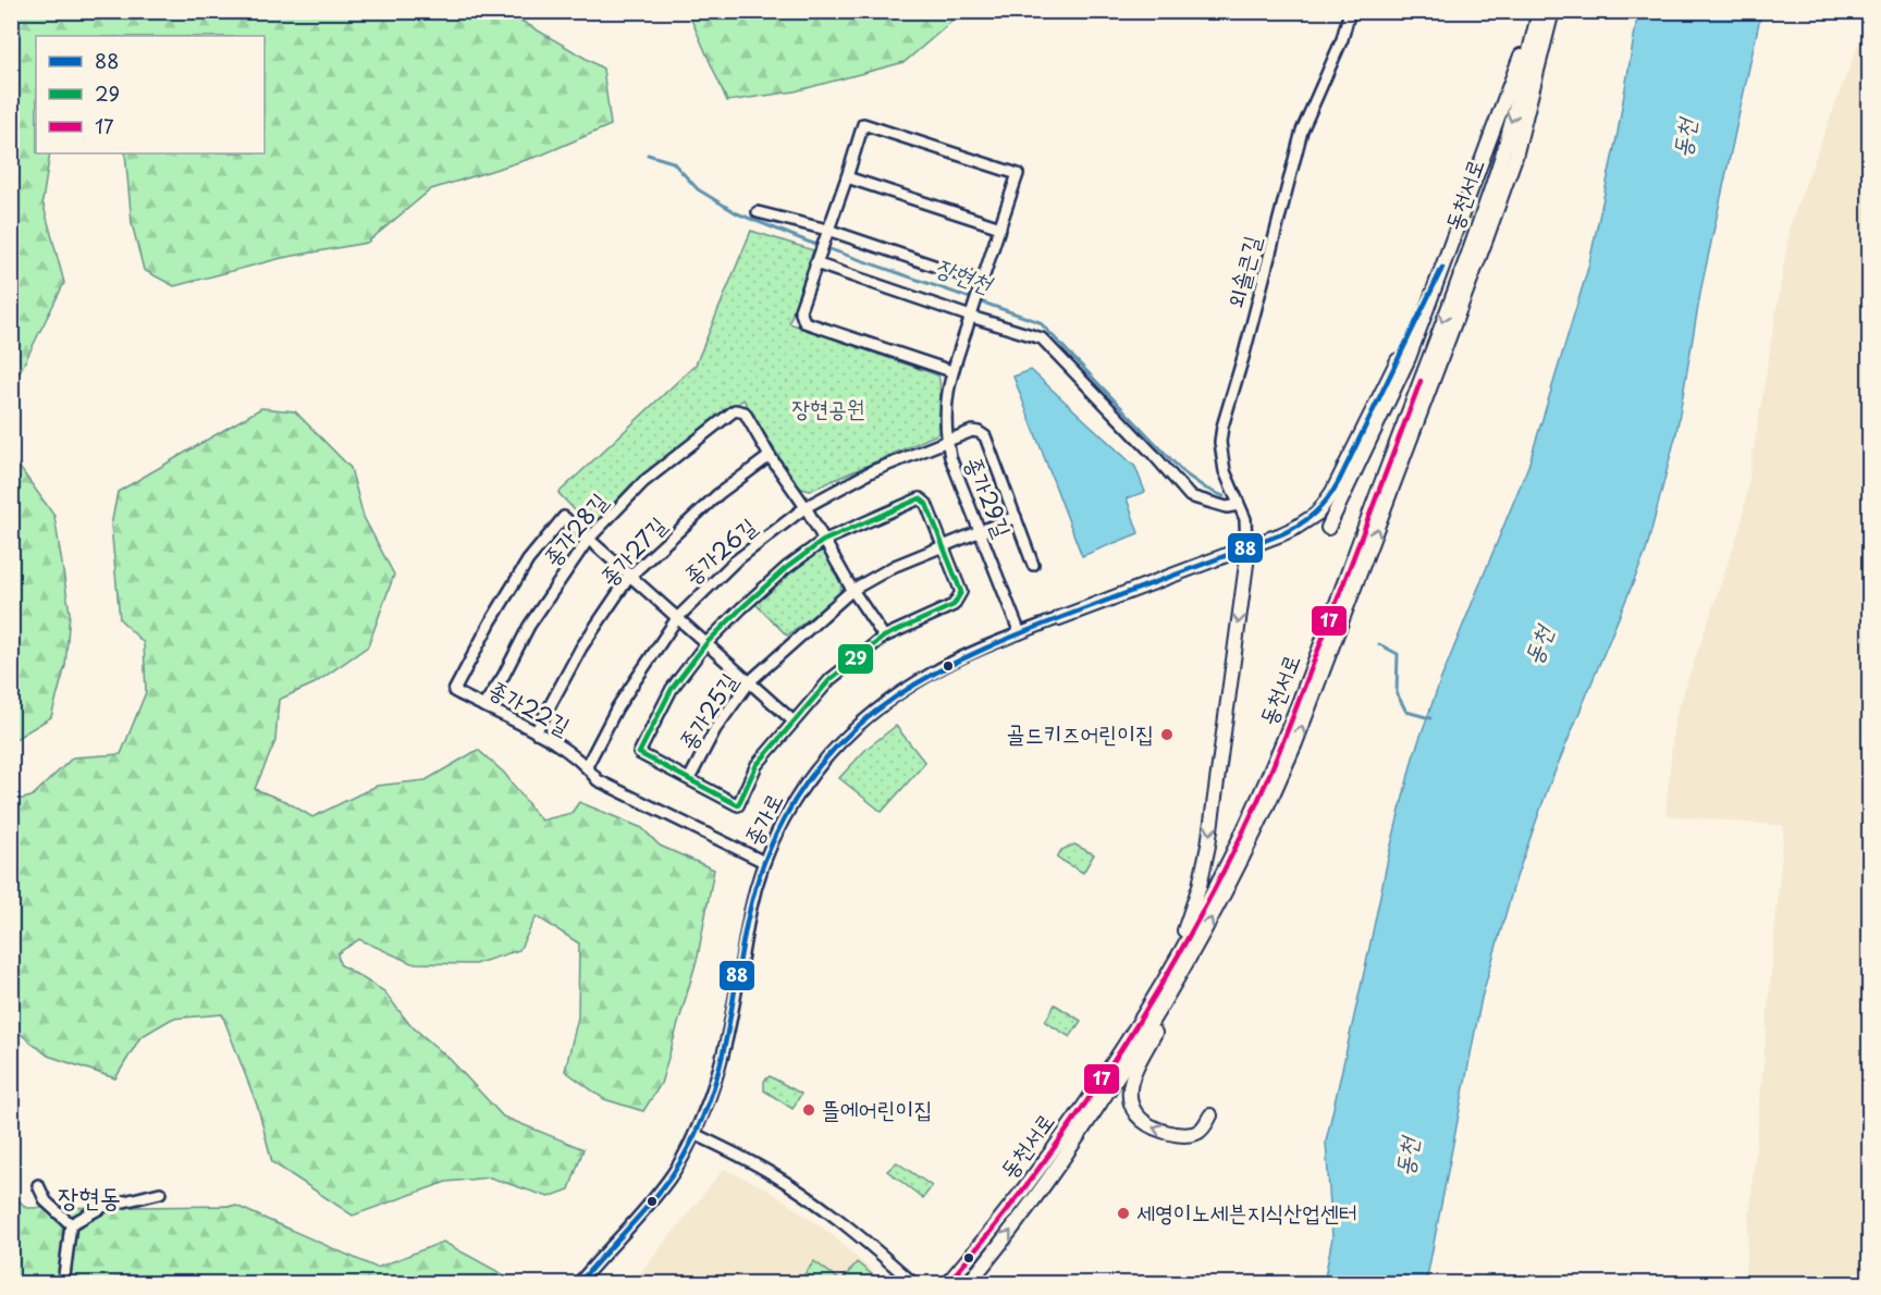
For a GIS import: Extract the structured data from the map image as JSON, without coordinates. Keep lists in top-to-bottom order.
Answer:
{
  "streets": {
    "main road": ["동천서로"],
    "street": [
      "외솔큰길",
      "종가29길",
      "종가28길",
      "종가27길",
      "종가26길",
      "종가22길",
      "종가25길",
      "종가로"
    ]
  },
  "crossings": [
    ["종가29길", "종가26길"],
    ["종가29길", "종가25길"],
    ["종가29길", "종가로"],
    ["종가28길", "종가27길"],
    ["종가28길", "종가22길"],
    ["종가27길", "종가22길"],
    ["종가26길", "종가22길"],
    ["종가26길", "종가25길"],
    ["종가22길", "종가로"]
  ],
  "districts": ["장현동"],
  "water": ["동천", "장현천"],
  "parks": ["장현공원"],
  "places": ["골드키즈어린이집", "뜰에어린이집", "세영이노세븐지식산업센터"],
  "lines": ["transit line 88", "transit line 17", "transit line 29"],
  "legend": ["88", "29", "17"]
}
